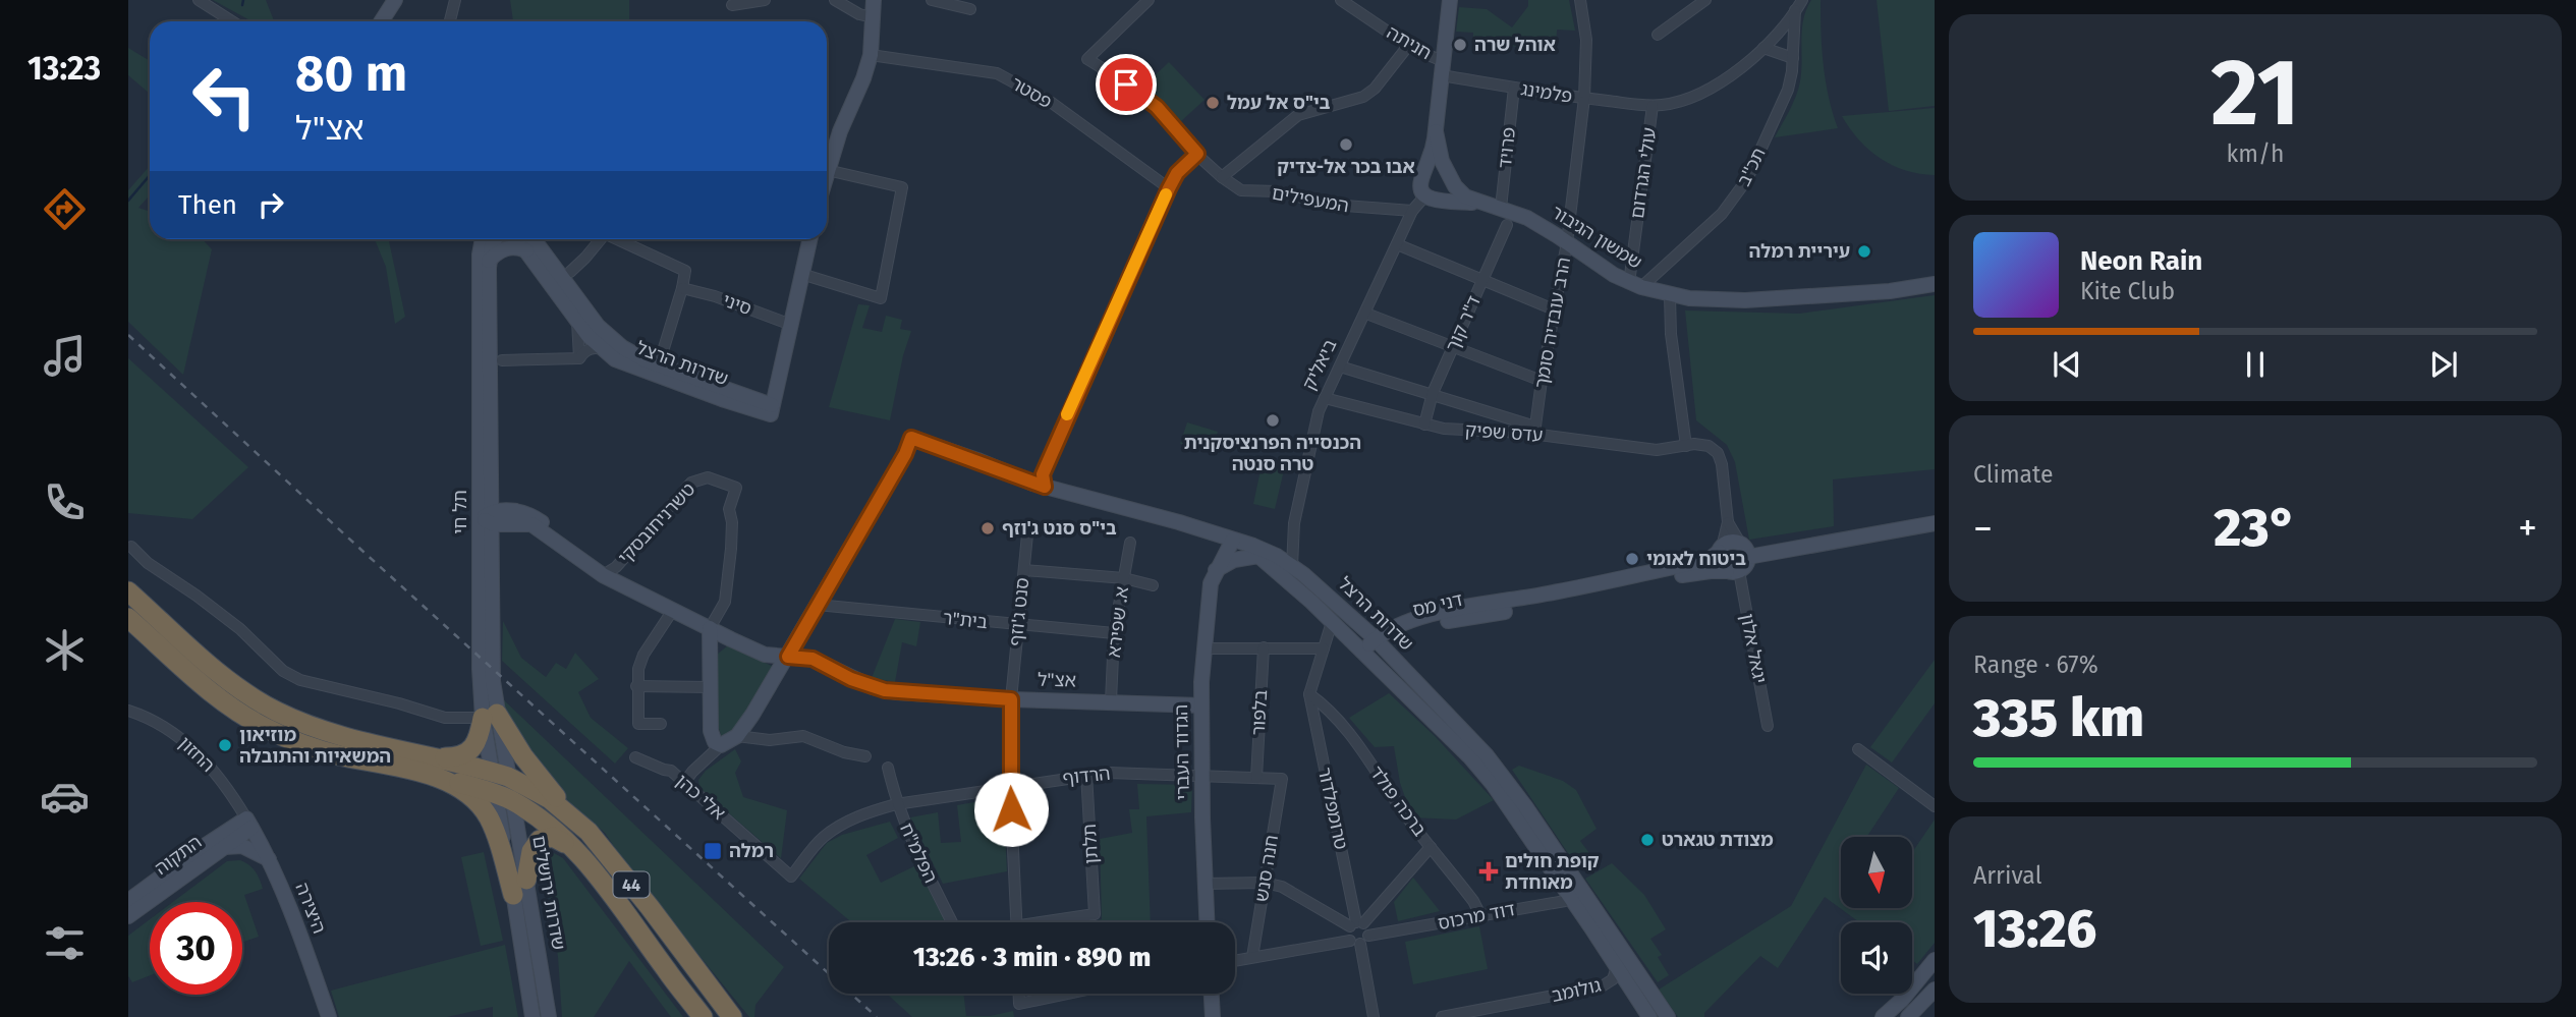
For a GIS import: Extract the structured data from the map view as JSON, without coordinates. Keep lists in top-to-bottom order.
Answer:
{
  "streets": {
    "highway": ["44"],
    "street": [
      "חניתה",
      "פסטר",
      "פלמינג",
      "פרויד",
      "תכ''ב",
      "עולי הגרדום",
      "המעפילים",
      "שמשון הגיבור",
      "סיני",
      "הרב עובדיה סומך",
      "ד\"ר קוך",
      "שדרות הרצל",
      "ביאליק",
      "עדס שפיק",
      "תל חי",
      "טשרניחובסקי",
      "דני מס",
      "סנט ג'וזף",
      "בית\"ר",
      "א. שפירא",
      "יגאל אלון",
      "אצ\"ל",
      "בלפור",
      "הגדוד העברי",
      "החזון",
      "הרדוף",
      "אלי כהן",
      "ברכה פולד",
      "טרומפלדור",
      "תלתן",
      "הפלמ\"ח",
      "התקוה",
      "חנה סנש",
      "שדרות ירושלים",
      "היצירה",
      "דוד מרכוס",
      "גולומב"
    ]
  },
  "crossings": [
    ["חניתה", "פלמינג"],
    ["פלמינג", "פרויד"],
    ["פלמינג", "עולי הגרדום"],
    ["פלמינג", "הרב עובדיה סומך"],
    ["פרויד", "שמשון הגיבור"],
    ["תכ''ב", "עולי הגרדום"],
    ["תכ''ב", "שמשון הגיבור"],
    ["עולי הגרדום", "שמשון הגיבור"],
    ["המעפילים", "ביאליק"],
    ["שמשון הגיבור", "הרב עובדיה סומך"],
    ["שמשון הגיבור", "ביאליק"],
    ["הרב עובדיה סומך", "עדס שפיק"],
    ["ד\"ר קוך", "עדס שפיק"],
    ["שדרות הרצל", "ביאליק"],
    ["שדרות הרצל", "דני מס"],
    ["שדרות הרצל", "בית\"ר"],
    ["שדרות הרצל", "הגדוד העברי"],
    ["שדרות הרצל", "דוד מרכוס"],
    ["שדרות הרצל", "גולומב"],
    ["ביאליק", "עדס שפיק"],
    ["תל חי", "אצ\"ל"],
    ["תל חי", "44"],
    ["תל חי", "שדרות ירושלים"],
    ["טשרניחובסקי", "אצ\"ל"],
    ["דני מס", "יגאל אלון"],
    ["סנט ג'וזף", "בית\"ר"],
    ["סנט ג'וזף", "אצ\"ל"],
    ["סנט ג'וזף", "הרדוף"],
    ["בית\"ר", "א. שפירא"],
    ["א. שפירא", "אצ\"ל"],
    ["אצ\"ל", "הגדוד העברי"],
    ["בלפור", "הרדוף"],
    ["הגדוד העברי", "הרדוף"],
    ["החזון", "התקוה"],
    ["החזון", "היצירה"],
    ["הרדוף", "אלי כהן"],
    ["הרדוף", "תלתן"],
    ["הרדוף", "הפלמ\"ח"],
    ["הרדוף", "חנה סנש"],
    ["ברכה פולד", "טרומפלדור"],
    ["ברכה פולד", "דוד מרכוס"],
    ["התקוה", "היצירה"],
    ["חנה סנש", "דוד מרכוס"],
    ["44", "שדרות ירושלים"]
  ],
  "places": {
    "other": [
      "אוהל שרה",
      "בי\"ס אל עמל",
      "אבו בכר אל-צדיק",
      "עיריית רמלה",
      "הכנסייה הפרנציסקנית טרה סנטה",
      "בי\"ס סנט ג'וזף",
      "ביטוח לאומי",
      "מוזיאון המשאיות והתובלה",
      "מצודת טגארט"
    ],
    "transit": ["רמלה"],
    "health": ["קופת חולים מאוחדת"]
  },
  "north": "bottom",
  "page": {
    "tabs": "13:23",
    "tile": [
      ["21", "km/h"],
      "Climate",
      ["Range · 67%", "335 km"],
      ["Arrival", "13:26"]
    ],
    "turn": ["80 m", "אצ\"ל"],
    "then": "Then",
    "song": ["Neon Rain", "Kite Club"],
    "heat": ["−", "23°", "+"],
    "limit": "30",
    "trip": "13:26 · 3 min · 890 m"
  }
}
